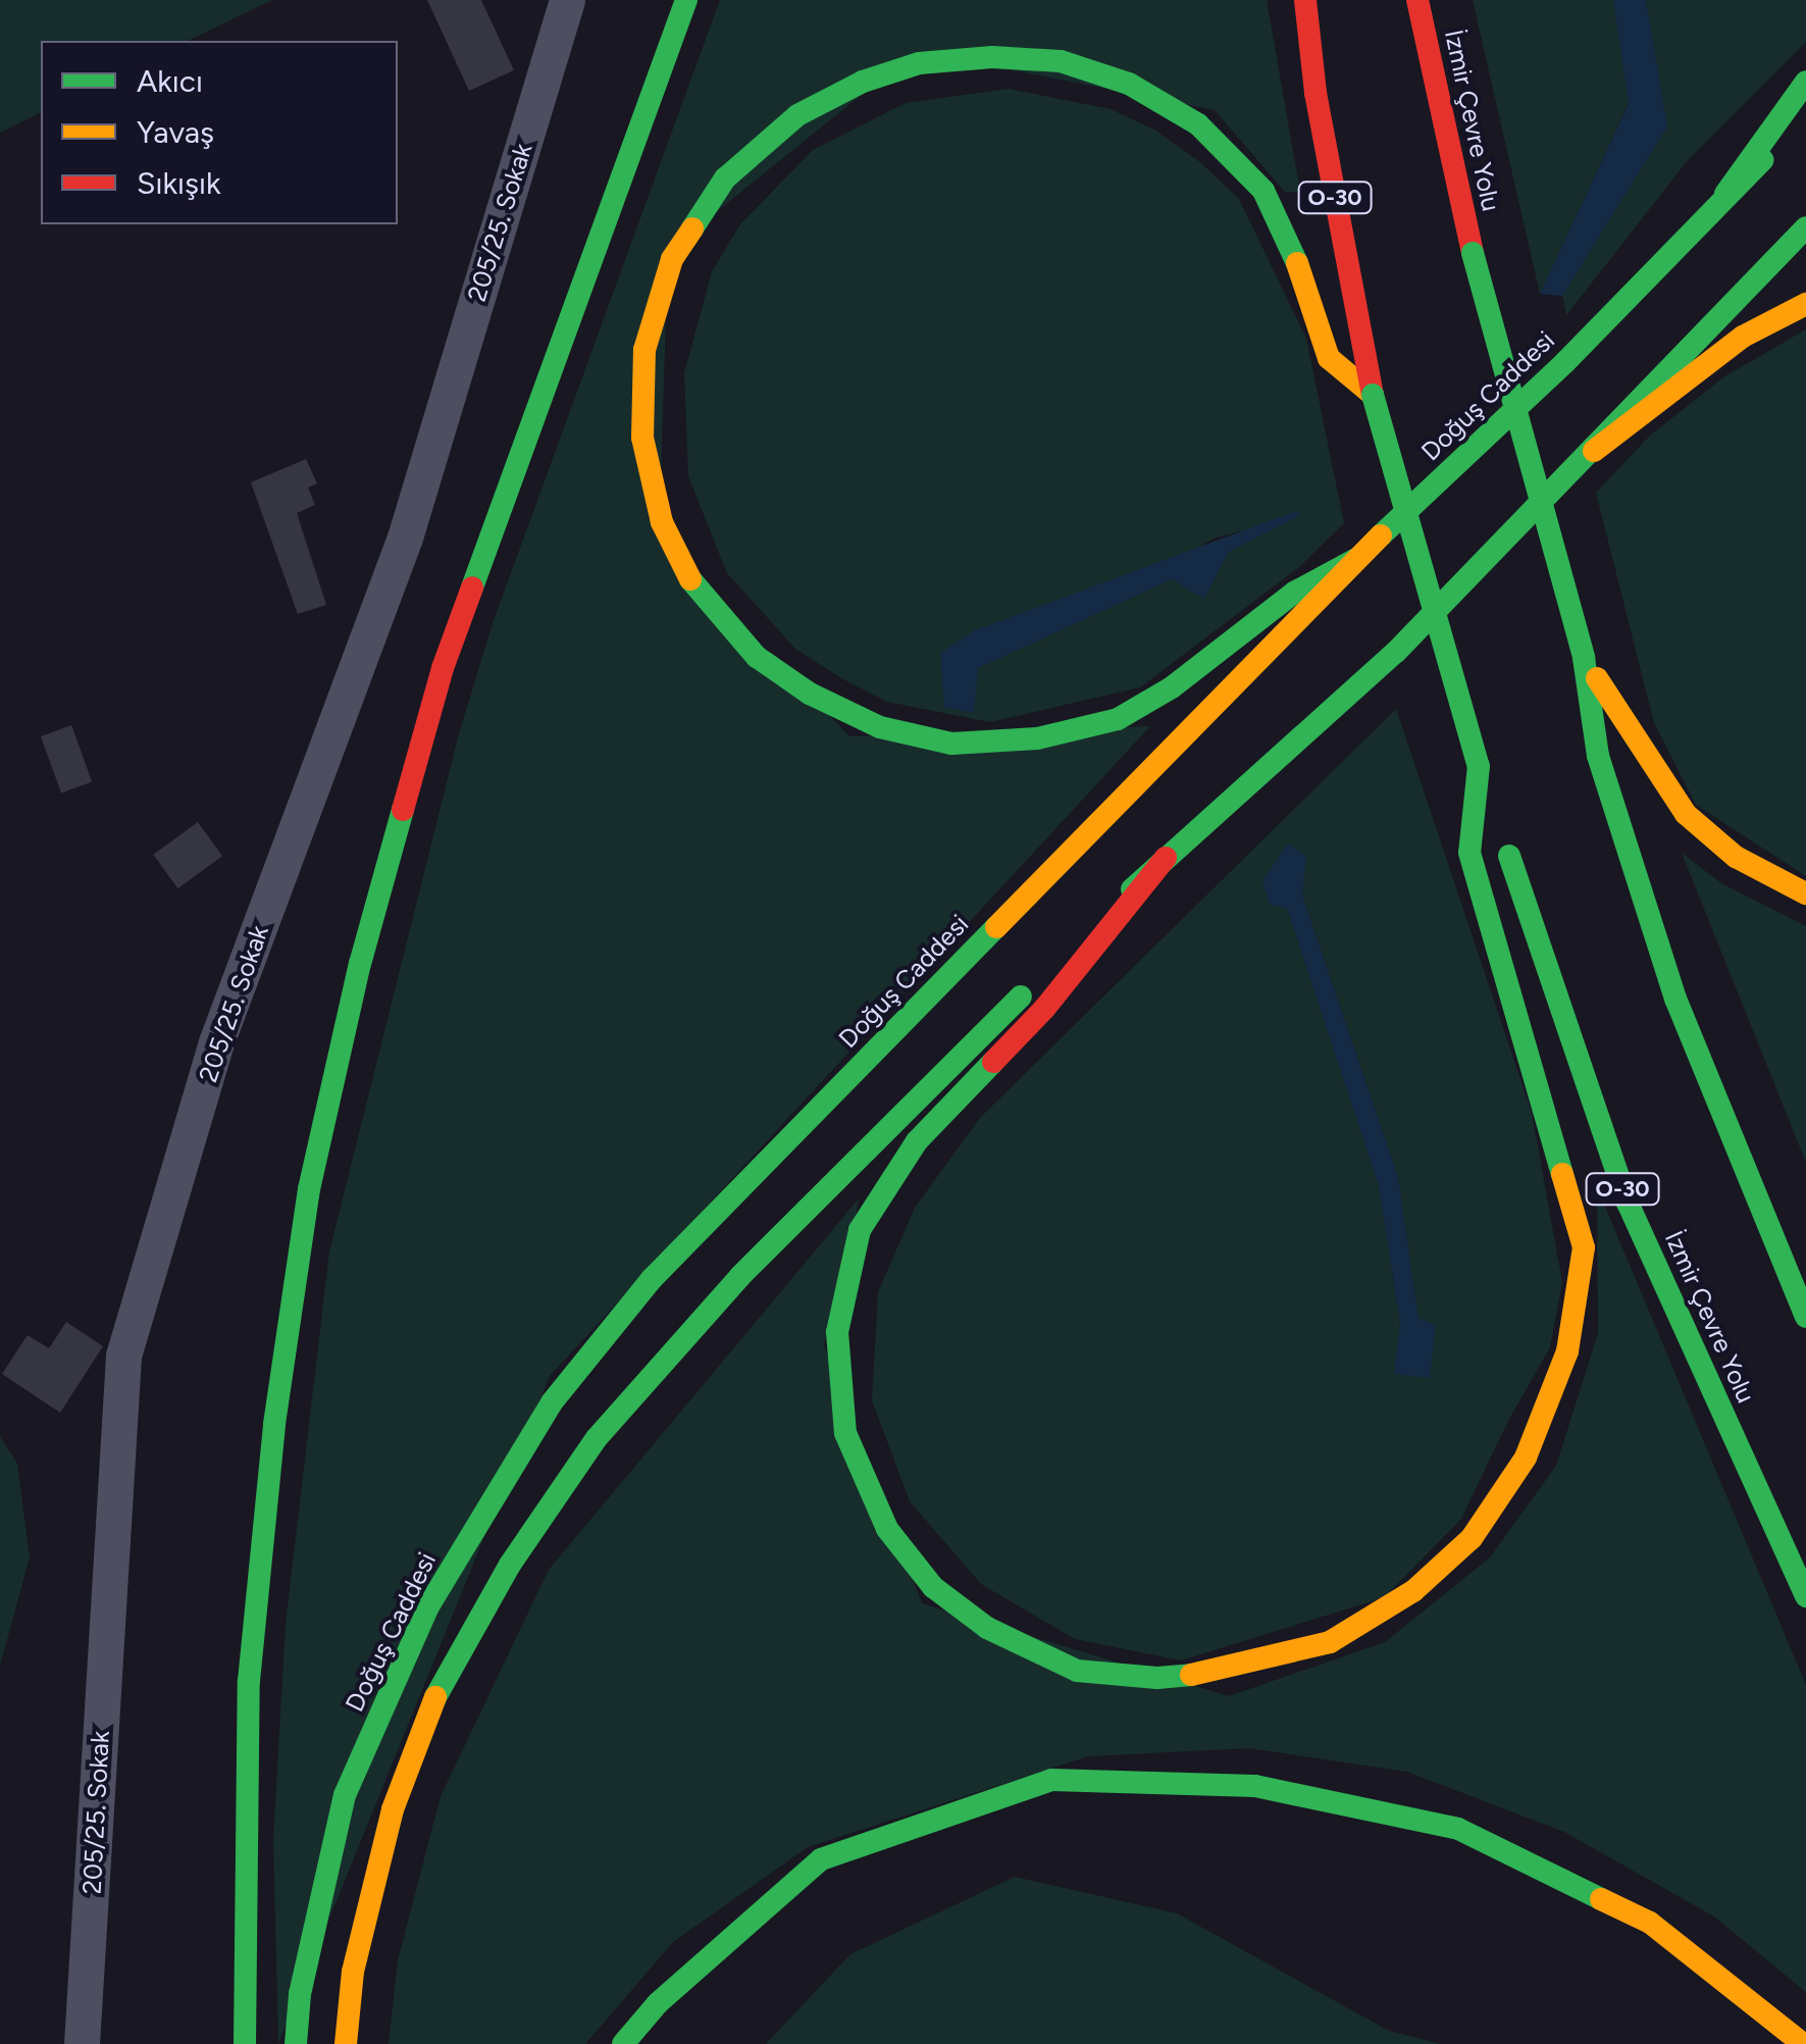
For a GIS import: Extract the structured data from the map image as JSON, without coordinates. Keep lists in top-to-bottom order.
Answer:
{
  "streets": {
    "main road": ["İzmir Çevre Yolu", "O-30", "Doğuş Caddesi"],
    "street": ["205/25. Sokak"]
  },
  "crossings": [
    ["İzmir Çevre Yolu", "O-30"]
  ],
  "legend": ["Akıcı", "Yavaş", "Sıkışık"]
}
